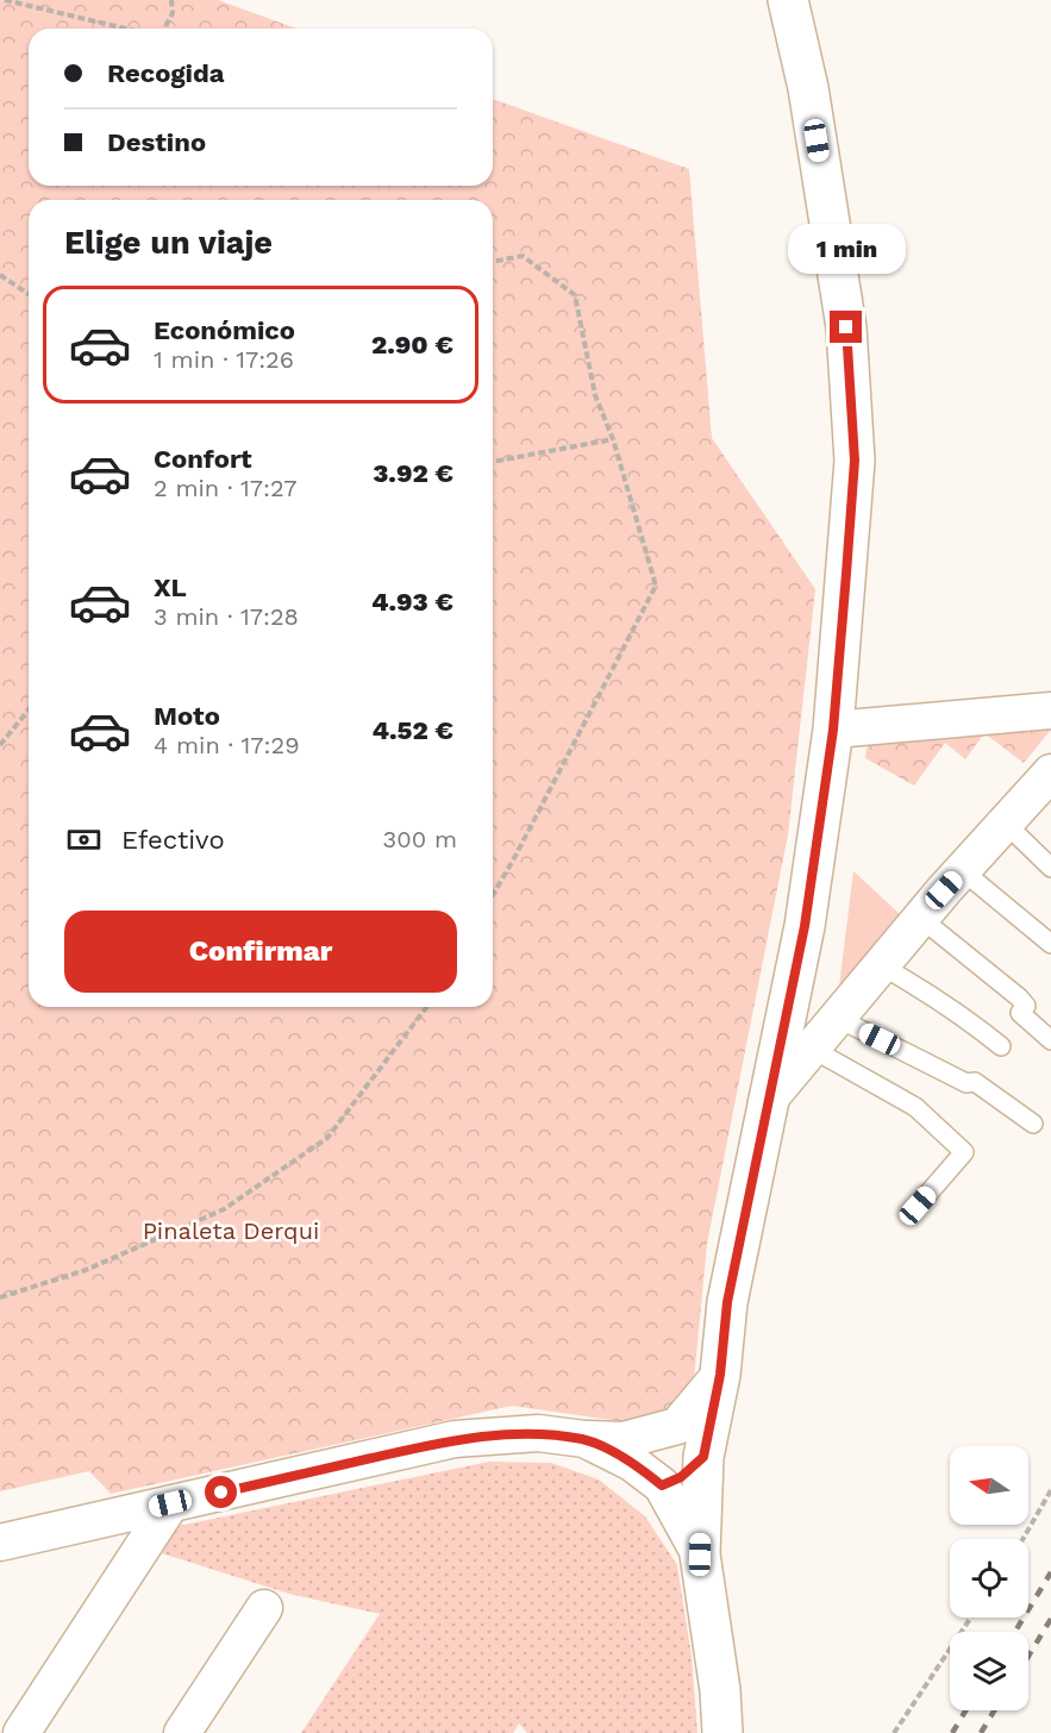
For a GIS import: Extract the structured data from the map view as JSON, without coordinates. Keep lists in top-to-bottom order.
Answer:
{
  "parks": ["Pinaleta Derqui"],
  "north": "left",
  "page": {
    "banner": ["Recogida", "Destino"],
    "heading": "Elige un viaje",
    "bubble": "1 min",
    "list": [
      {
        "name": "Económico",
        "note": "1 min · 17:26",
        "value": "2.90 €"
      },
      {
        "name": "Confort",
        "note": "2 min · 17:27",
        "value": "3.92 €"
      },
      {
        "name": "XL",
        "note": "3 min · 17:28",
        "value": "4.93 €"
      },
      {
        "name": "Moto",
        "note": "4 min · 17:29",
        "value": "4.52 €"
      }
    ],
    "pay": ["Efectivo", "300 m"],
    "buttons": "Confirmar"
  }
}
